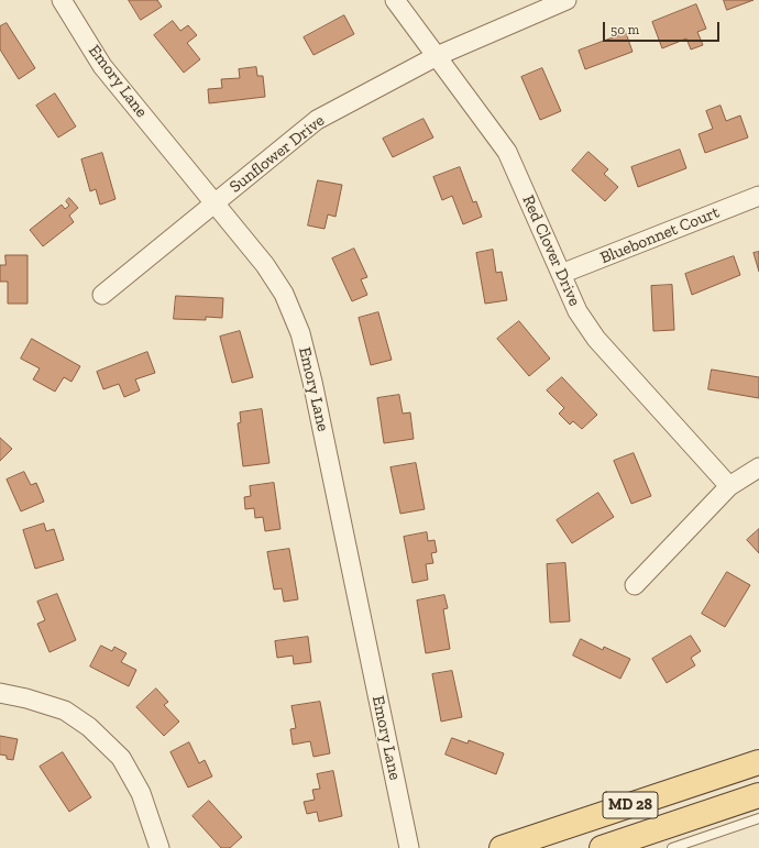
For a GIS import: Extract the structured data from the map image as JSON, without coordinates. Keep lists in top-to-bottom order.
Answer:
{
  "streets": {
    "main road": ["MD 28"],
    "street": [
      "Emory Lane",
      "Sunflower Drive",
      "Bluebonnet Court",
      "Red Clover Drive"
    ]
  },
  "crossings": [
    ["Emory Lane", "Sunflower Drive"],
    ["Sunflower Drive", "Red Clover Drive"],
    ["Bluebonnet Court", "Red Clover Drive"]
  ],
  "scale_bar": "50 m"
}
